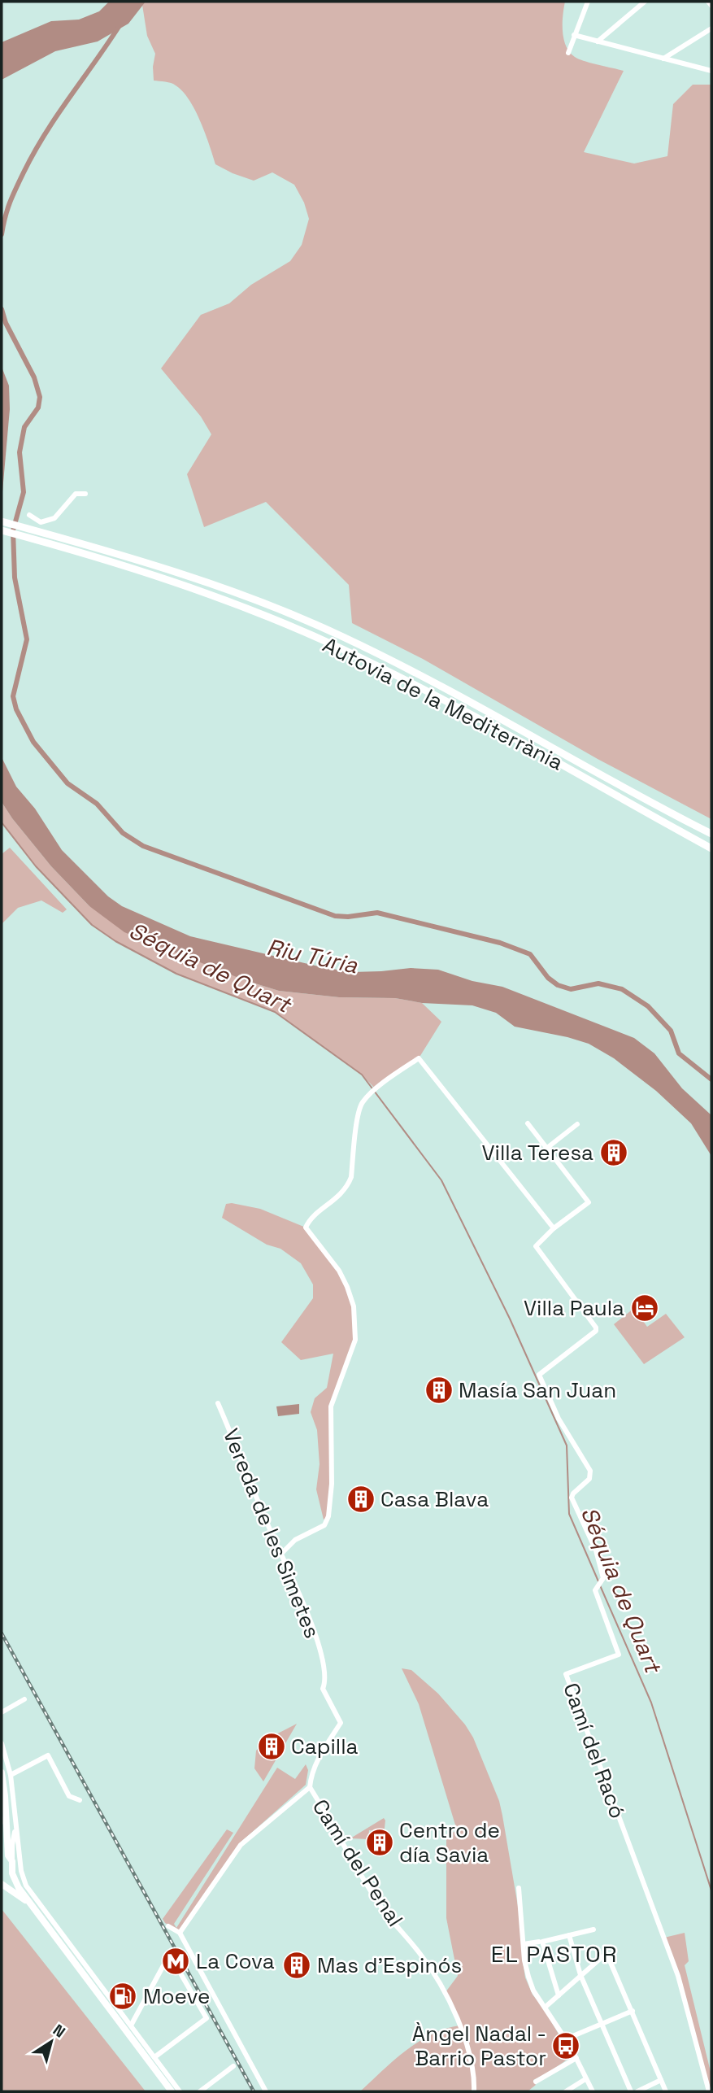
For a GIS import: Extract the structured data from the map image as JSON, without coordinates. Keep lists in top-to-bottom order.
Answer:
{
  "streets": {
    "highway": ["Autovia de la Mediterrània"],
    "street": ["Vereda de les Simetes", "Camí del Racó", "Camí del Penal"]
  },
  "crossings": [
    ["Vereda de les Simetes", "Camí del Penal"]
  ],
  "districts": ["EL PASTOR"],
  "water": ["Riu Túria", "Séquia de Quart"],
  "places": {
    "building": [
      "Villa Teresa",
      "Masía San Juan",
      "Casa Blava",
      "Capilla",
      "Centro de día Savia",
      "Mas d'Espinós"
    ],
    "hotel": ["Villa Paula"],
    "metro station": ["La Cova"],
    "fuel station": ["Moeve"],
    "bus stop": ["Àngel Nadal - Barrio Pastor"]
  },
  "north": "top right"
}
